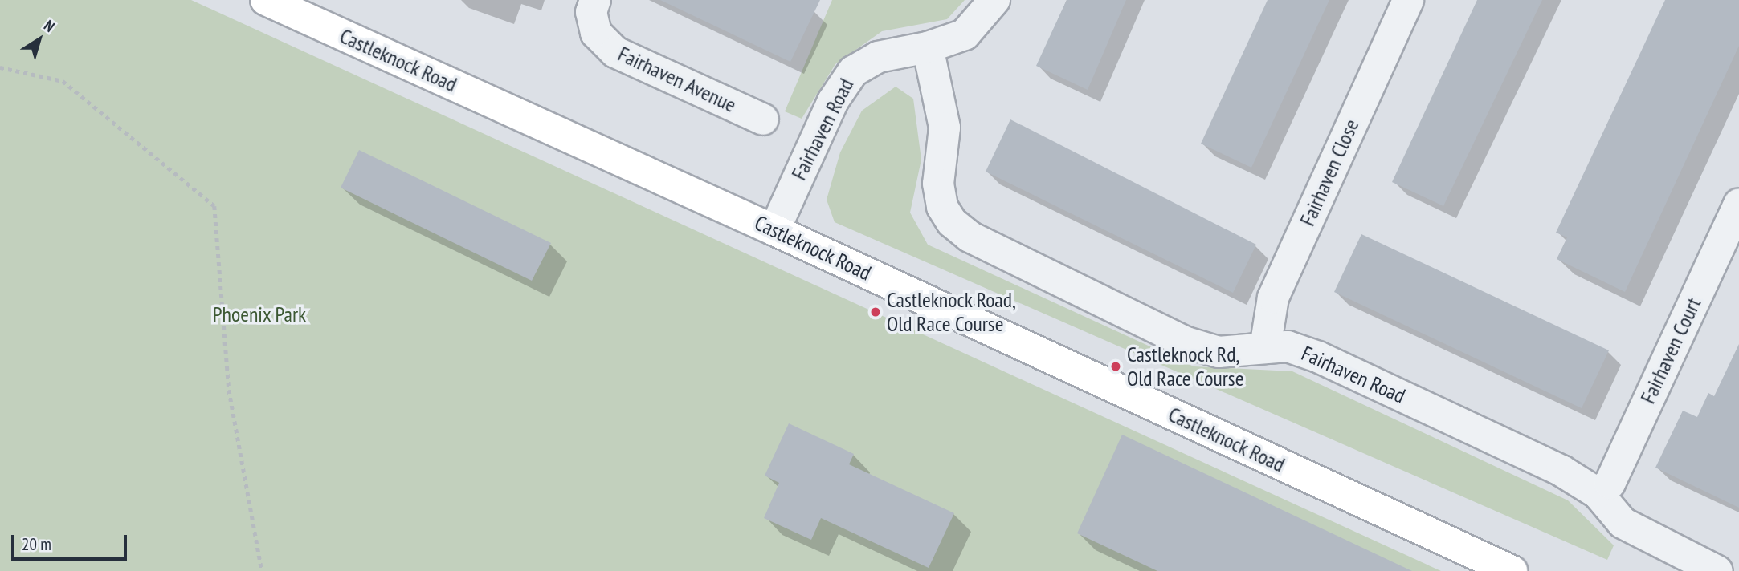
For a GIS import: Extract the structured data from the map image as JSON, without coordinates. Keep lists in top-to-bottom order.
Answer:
{
  "streets": {
    "main road": ["Castleknock Road"],
    "street": [
      "Fairhaven Avenue",
      "Fairhaven Road",
      "Fairhaven Close",
      "Fairhaven Court"
    ]
  },
  "crossings": [
    ["Castleknock Road", "Fairhaven Road"],
    ["Fairhaven Road", "Fairhaven Close"],
    ["Fairhaven Road", "Fairhaven Court"]
  ],
  "parks": ["Phoenix Park"],
  "places": ["Castleknock Road, Old Race Course", "Castleknock Rd, Old Race Course"],
  "scale_bar": "20 m",
  "north": "top right"
}
